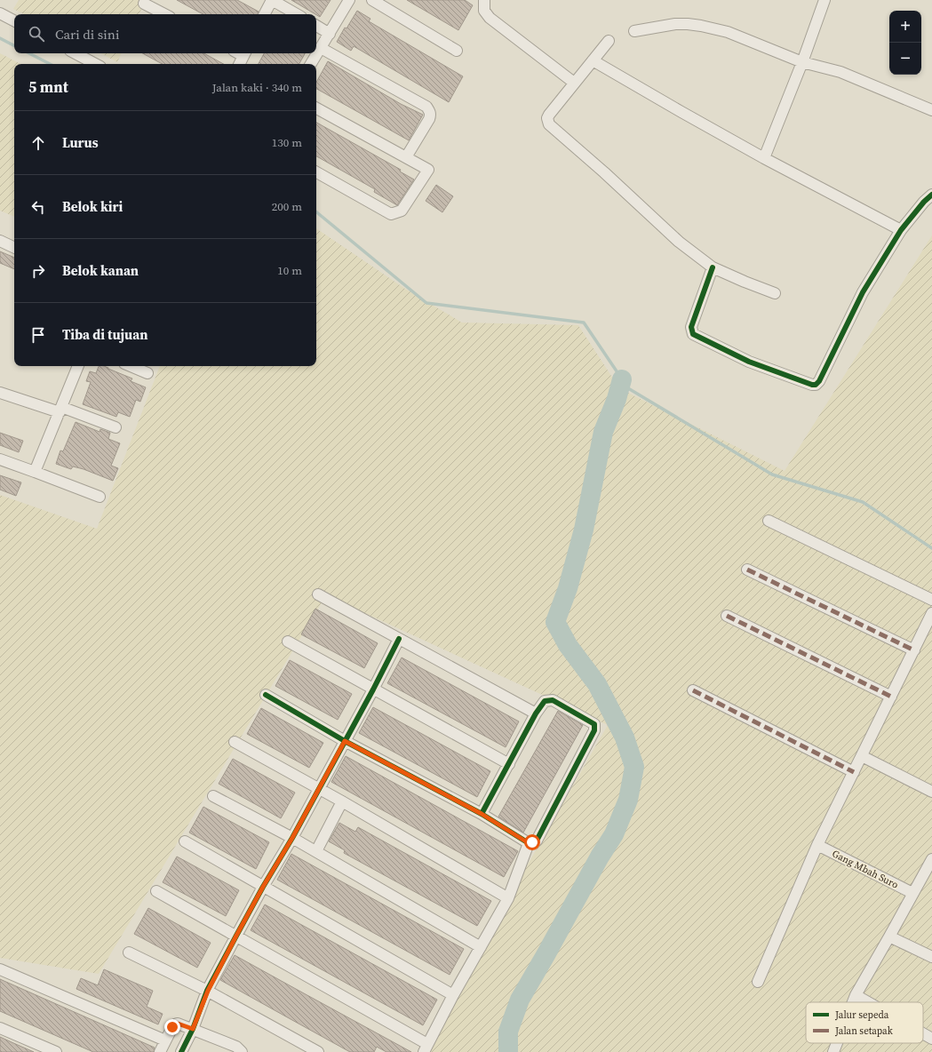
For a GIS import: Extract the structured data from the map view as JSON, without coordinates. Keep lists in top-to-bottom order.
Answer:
{
  "streets": {
    "street": ["Gang Mbah Suro"]
  },
  "legend": ["Jalur sepeda", "Jalan setapak"],
  "page": {
    "map_buttons": ["+", "−"],
    "search": "Cari di sini",
    "heading": ["5 mnt", "Jalan kaki · 340 m"],
    "list": [
      ["Lurus", "130 m"],
      ["Belok kiri", "200 m"],
      ["Belok kanan", "10 m"],
      "Tiba di tujuan"
    ]
  }
}
